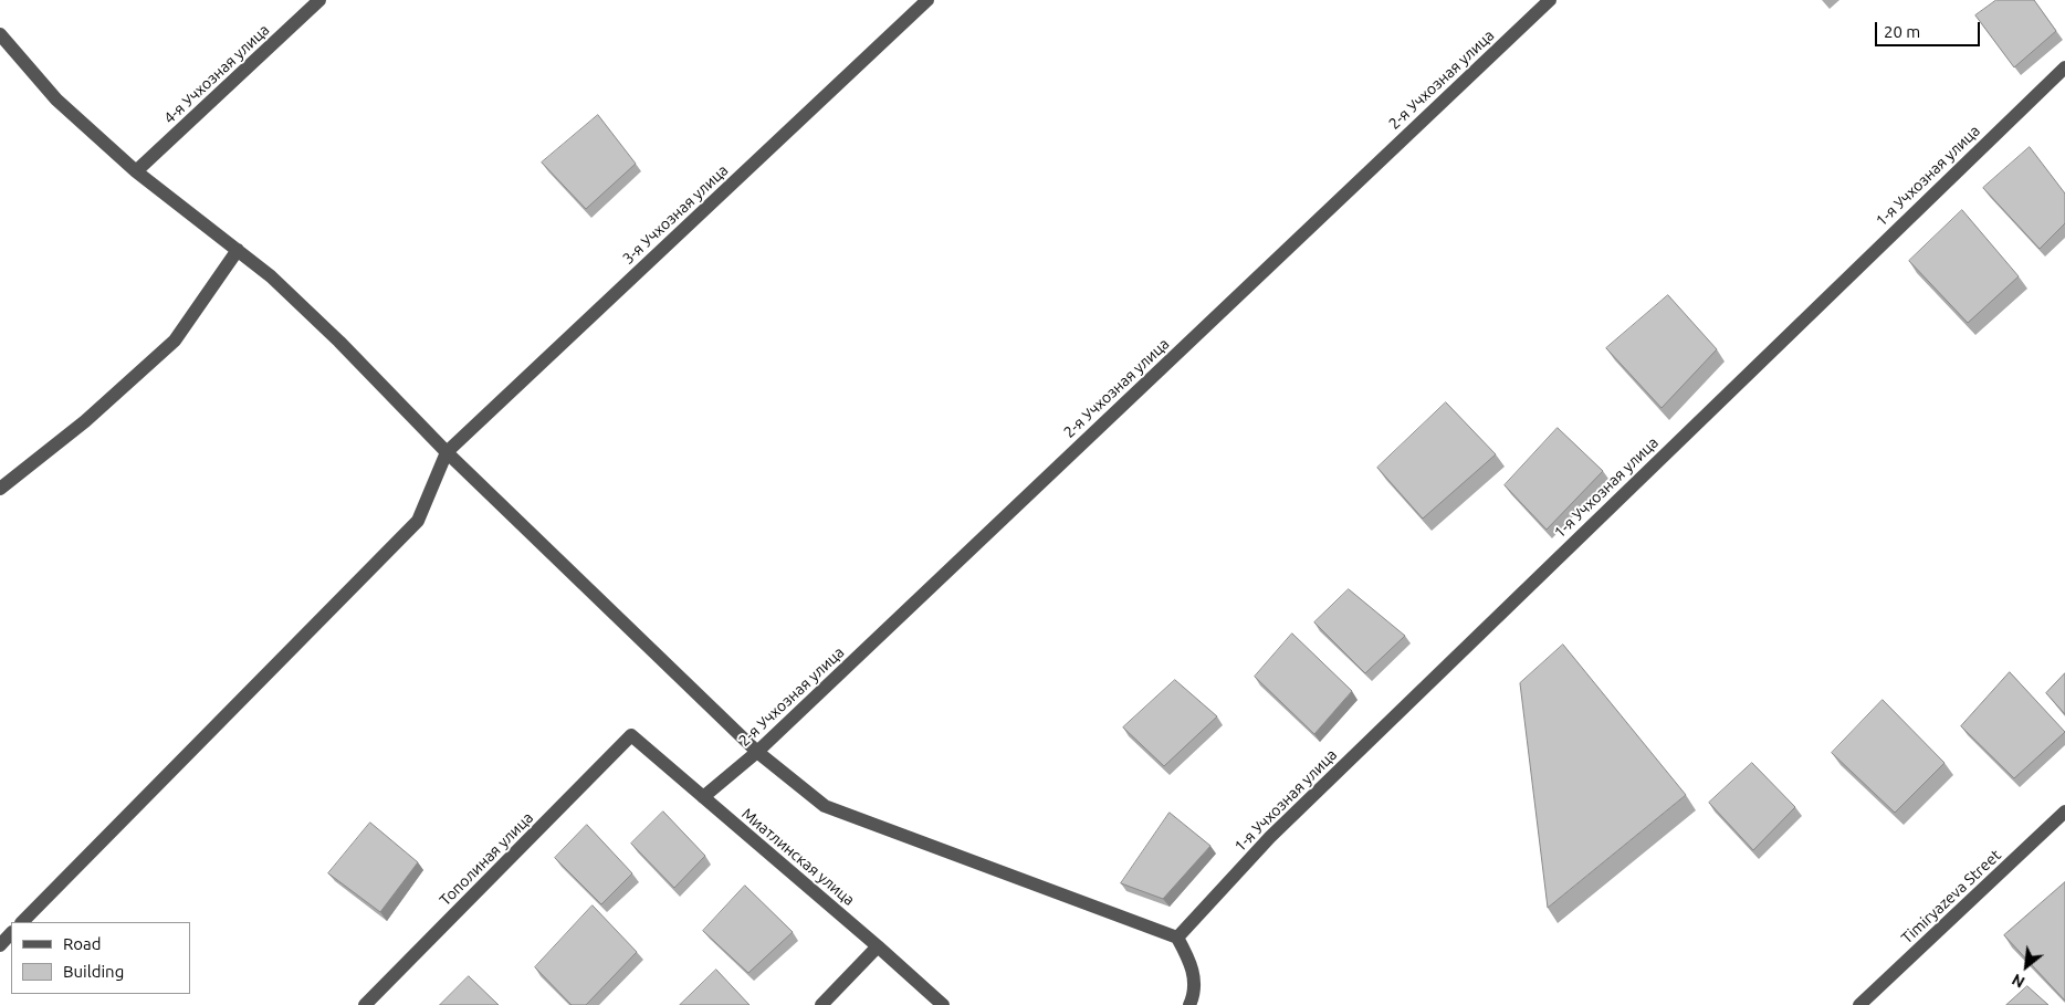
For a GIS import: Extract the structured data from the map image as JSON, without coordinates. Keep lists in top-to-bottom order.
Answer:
{
  "streets": {
    "street": [
      "4-я Учхозная улица",
      "2-я Учхозная улица",
      "1-я Учхозная улица",
      "3-я Учхозная улица",
      "Миатлинская улица",
      "Тополиная улица",
      "Timiryazeva Street"
    ]
  },
  "crossings": [
    ["2-я Учхозная улица", "Миатлинская улица"],
    ["Миатлинская улица", "Тополиная улица"]
  ],
  "legend": ["Road", "Building"],
  "scale_bar": "20 m",
  "north": "bottom left"
}
